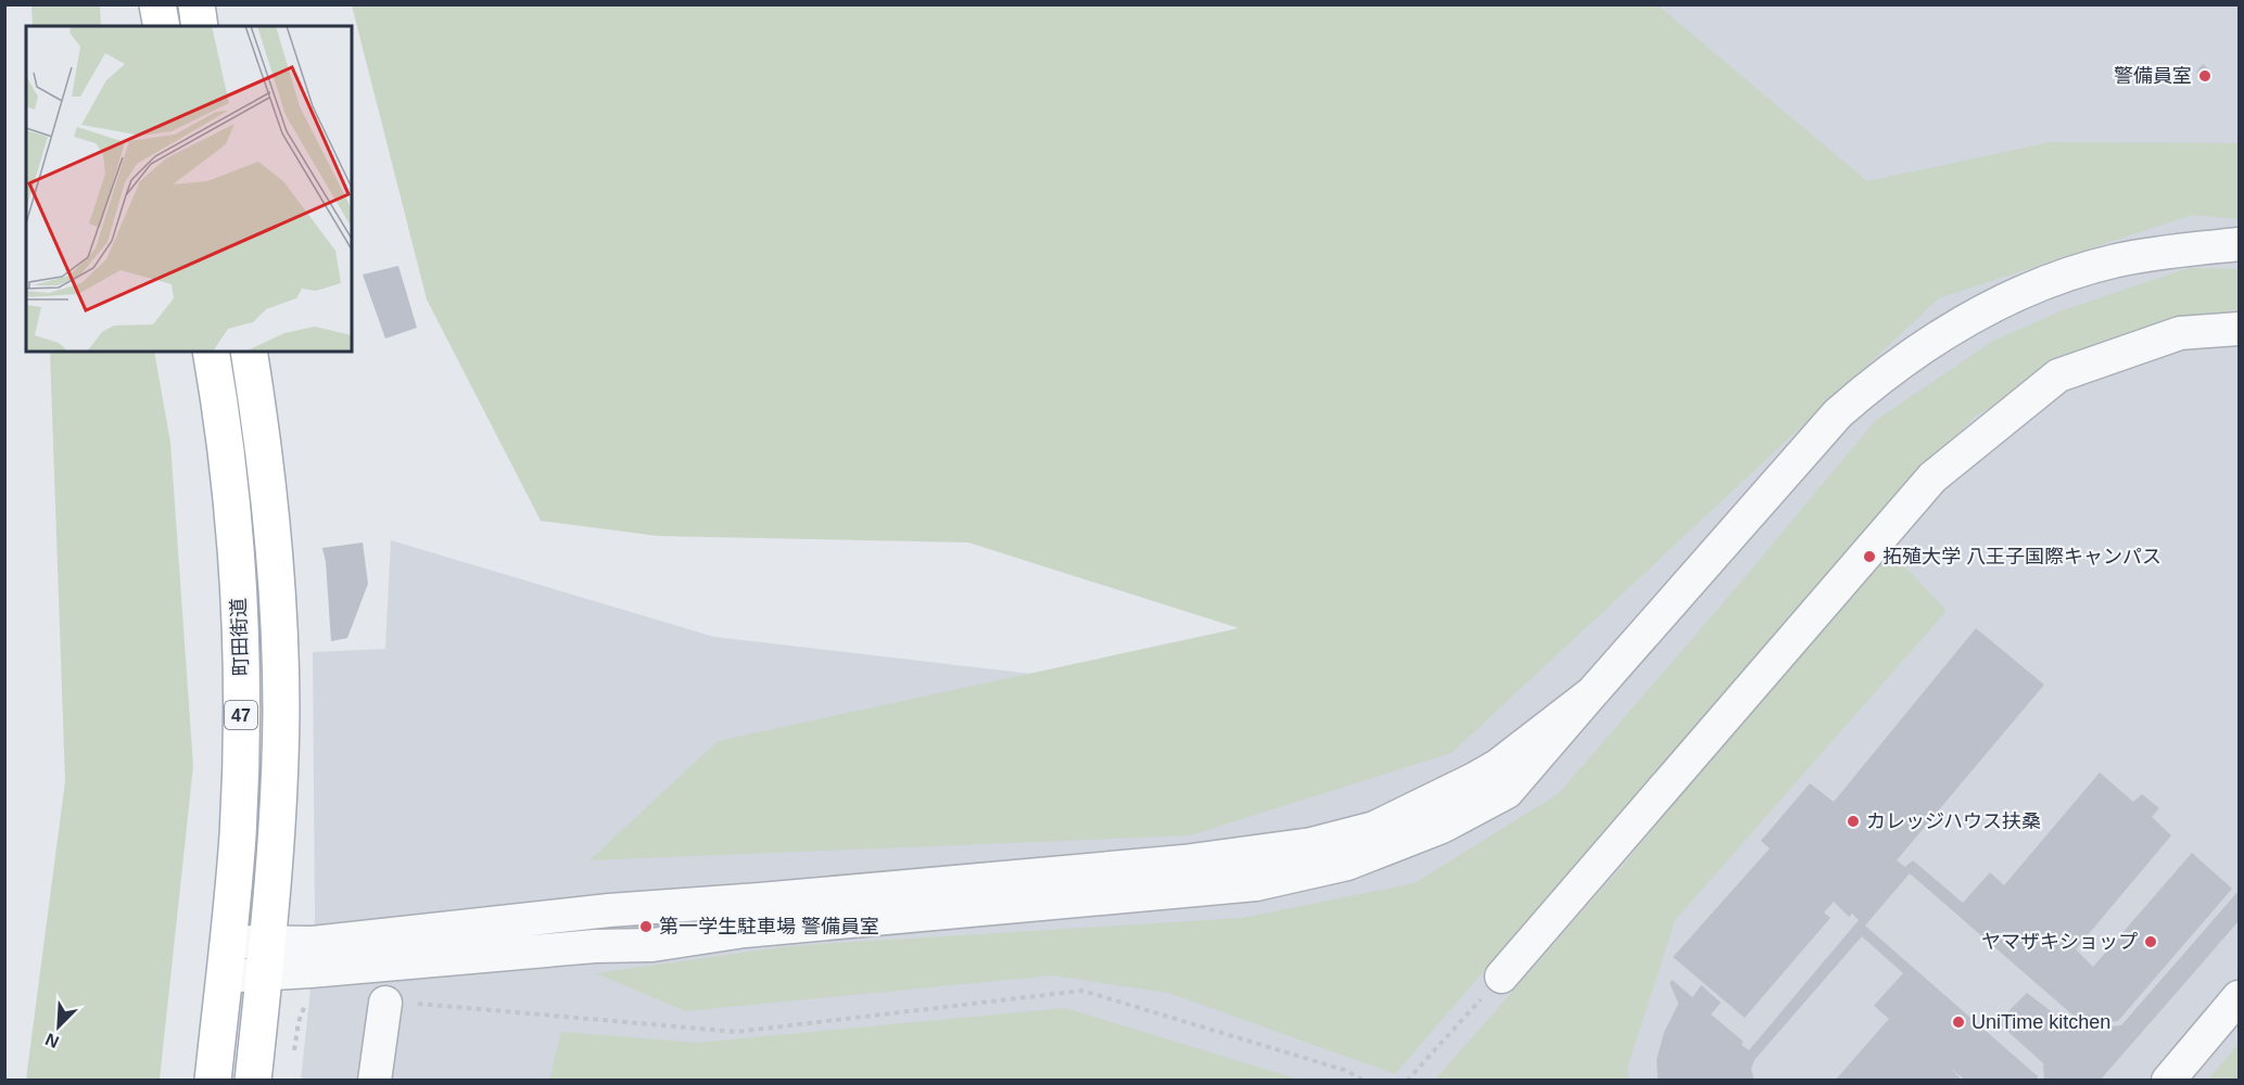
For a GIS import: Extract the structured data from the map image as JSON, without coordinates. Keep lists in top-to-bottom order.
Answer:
{
  "streets": {
    "main road": ["町田街道", "47"]
  },
  "places": [
    "警備員室",
    "拓殖大学 八王子国際キャンパス",
    "カレッジハウス扶桑",
    "第一学生駐車場 警備員室",
    "ヤマザキショップ",
    "UniTime kitchen"
  ],
  "north": "bottom left"
}
